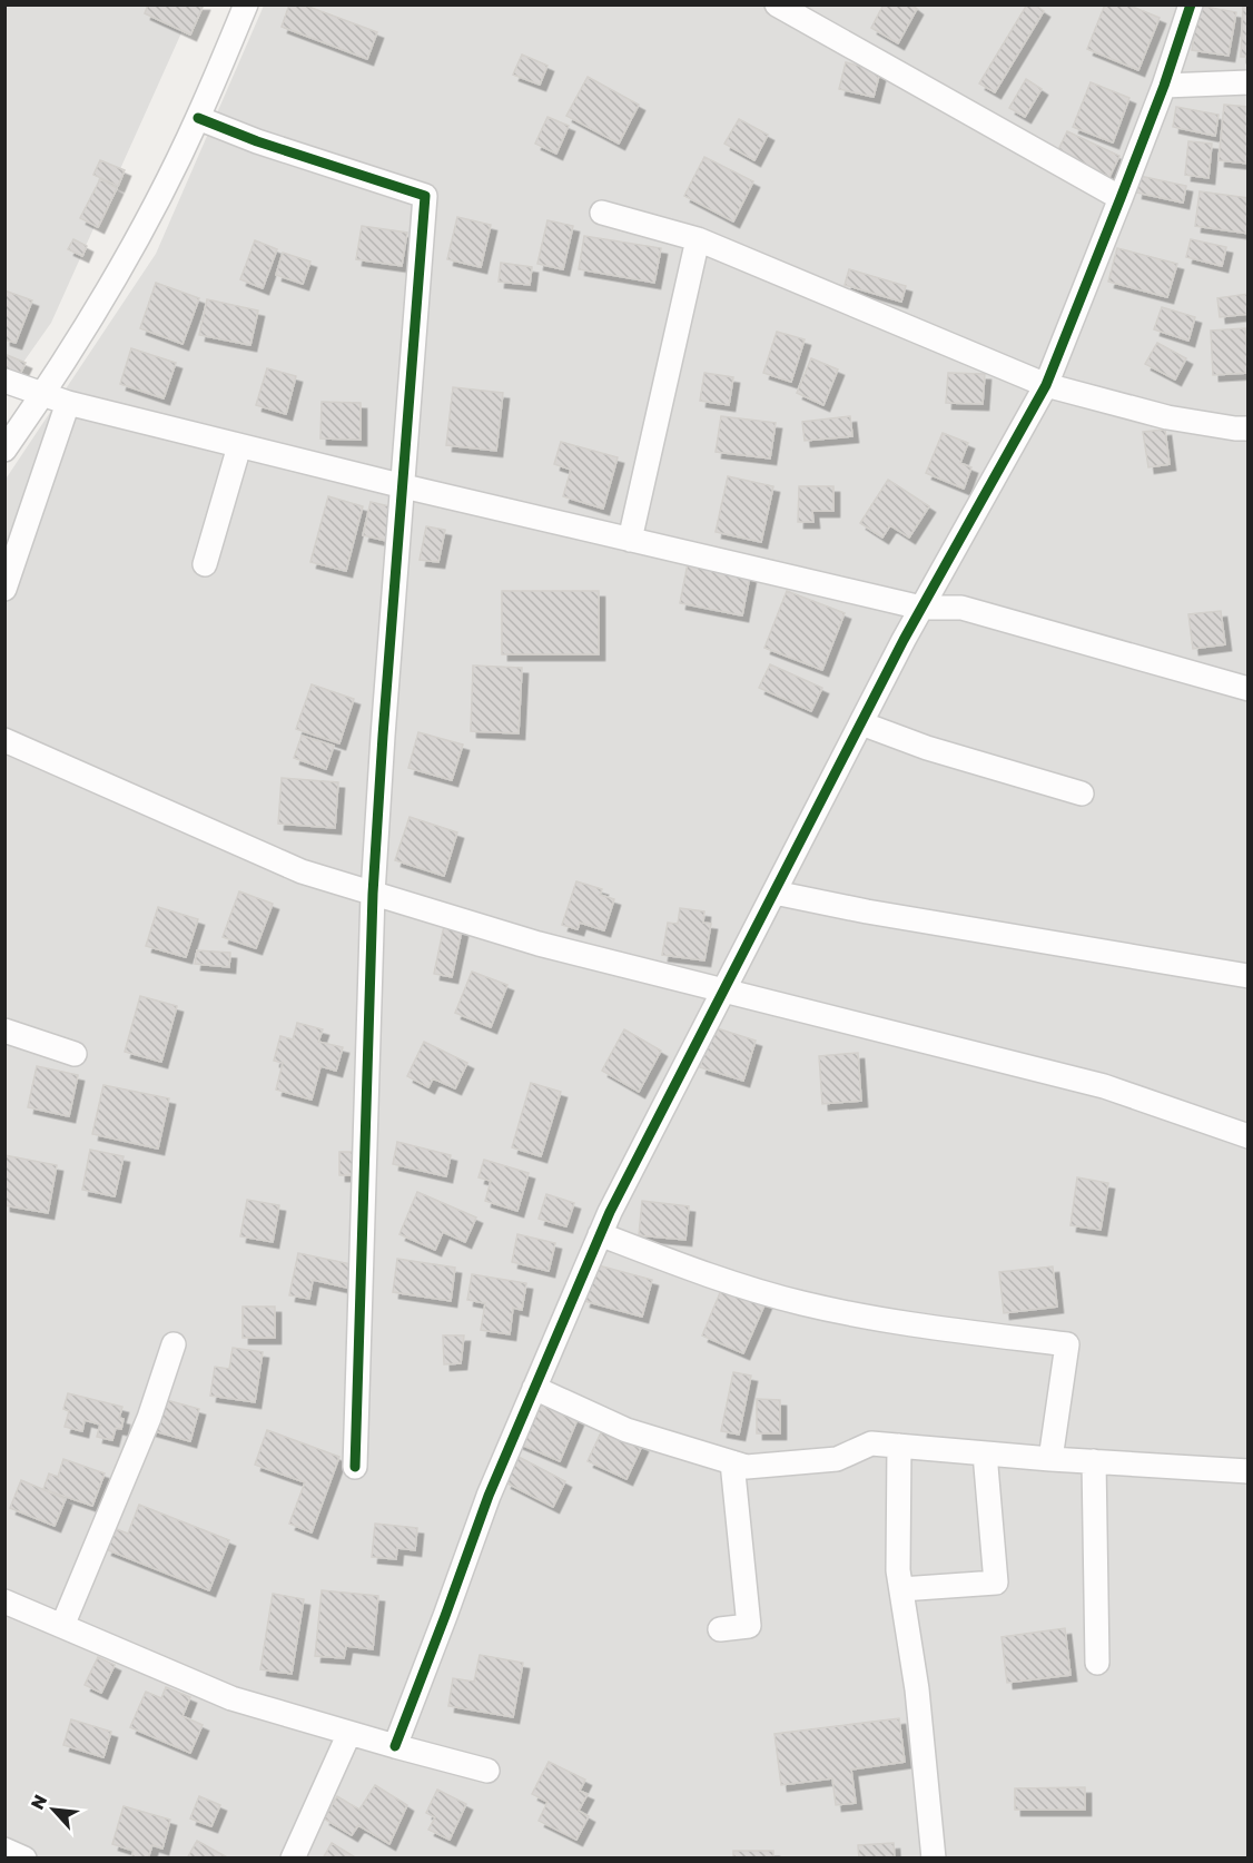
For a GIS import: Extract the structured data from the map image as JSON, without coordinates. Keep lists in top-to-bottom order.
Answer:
{
  "north": "top left"
}
